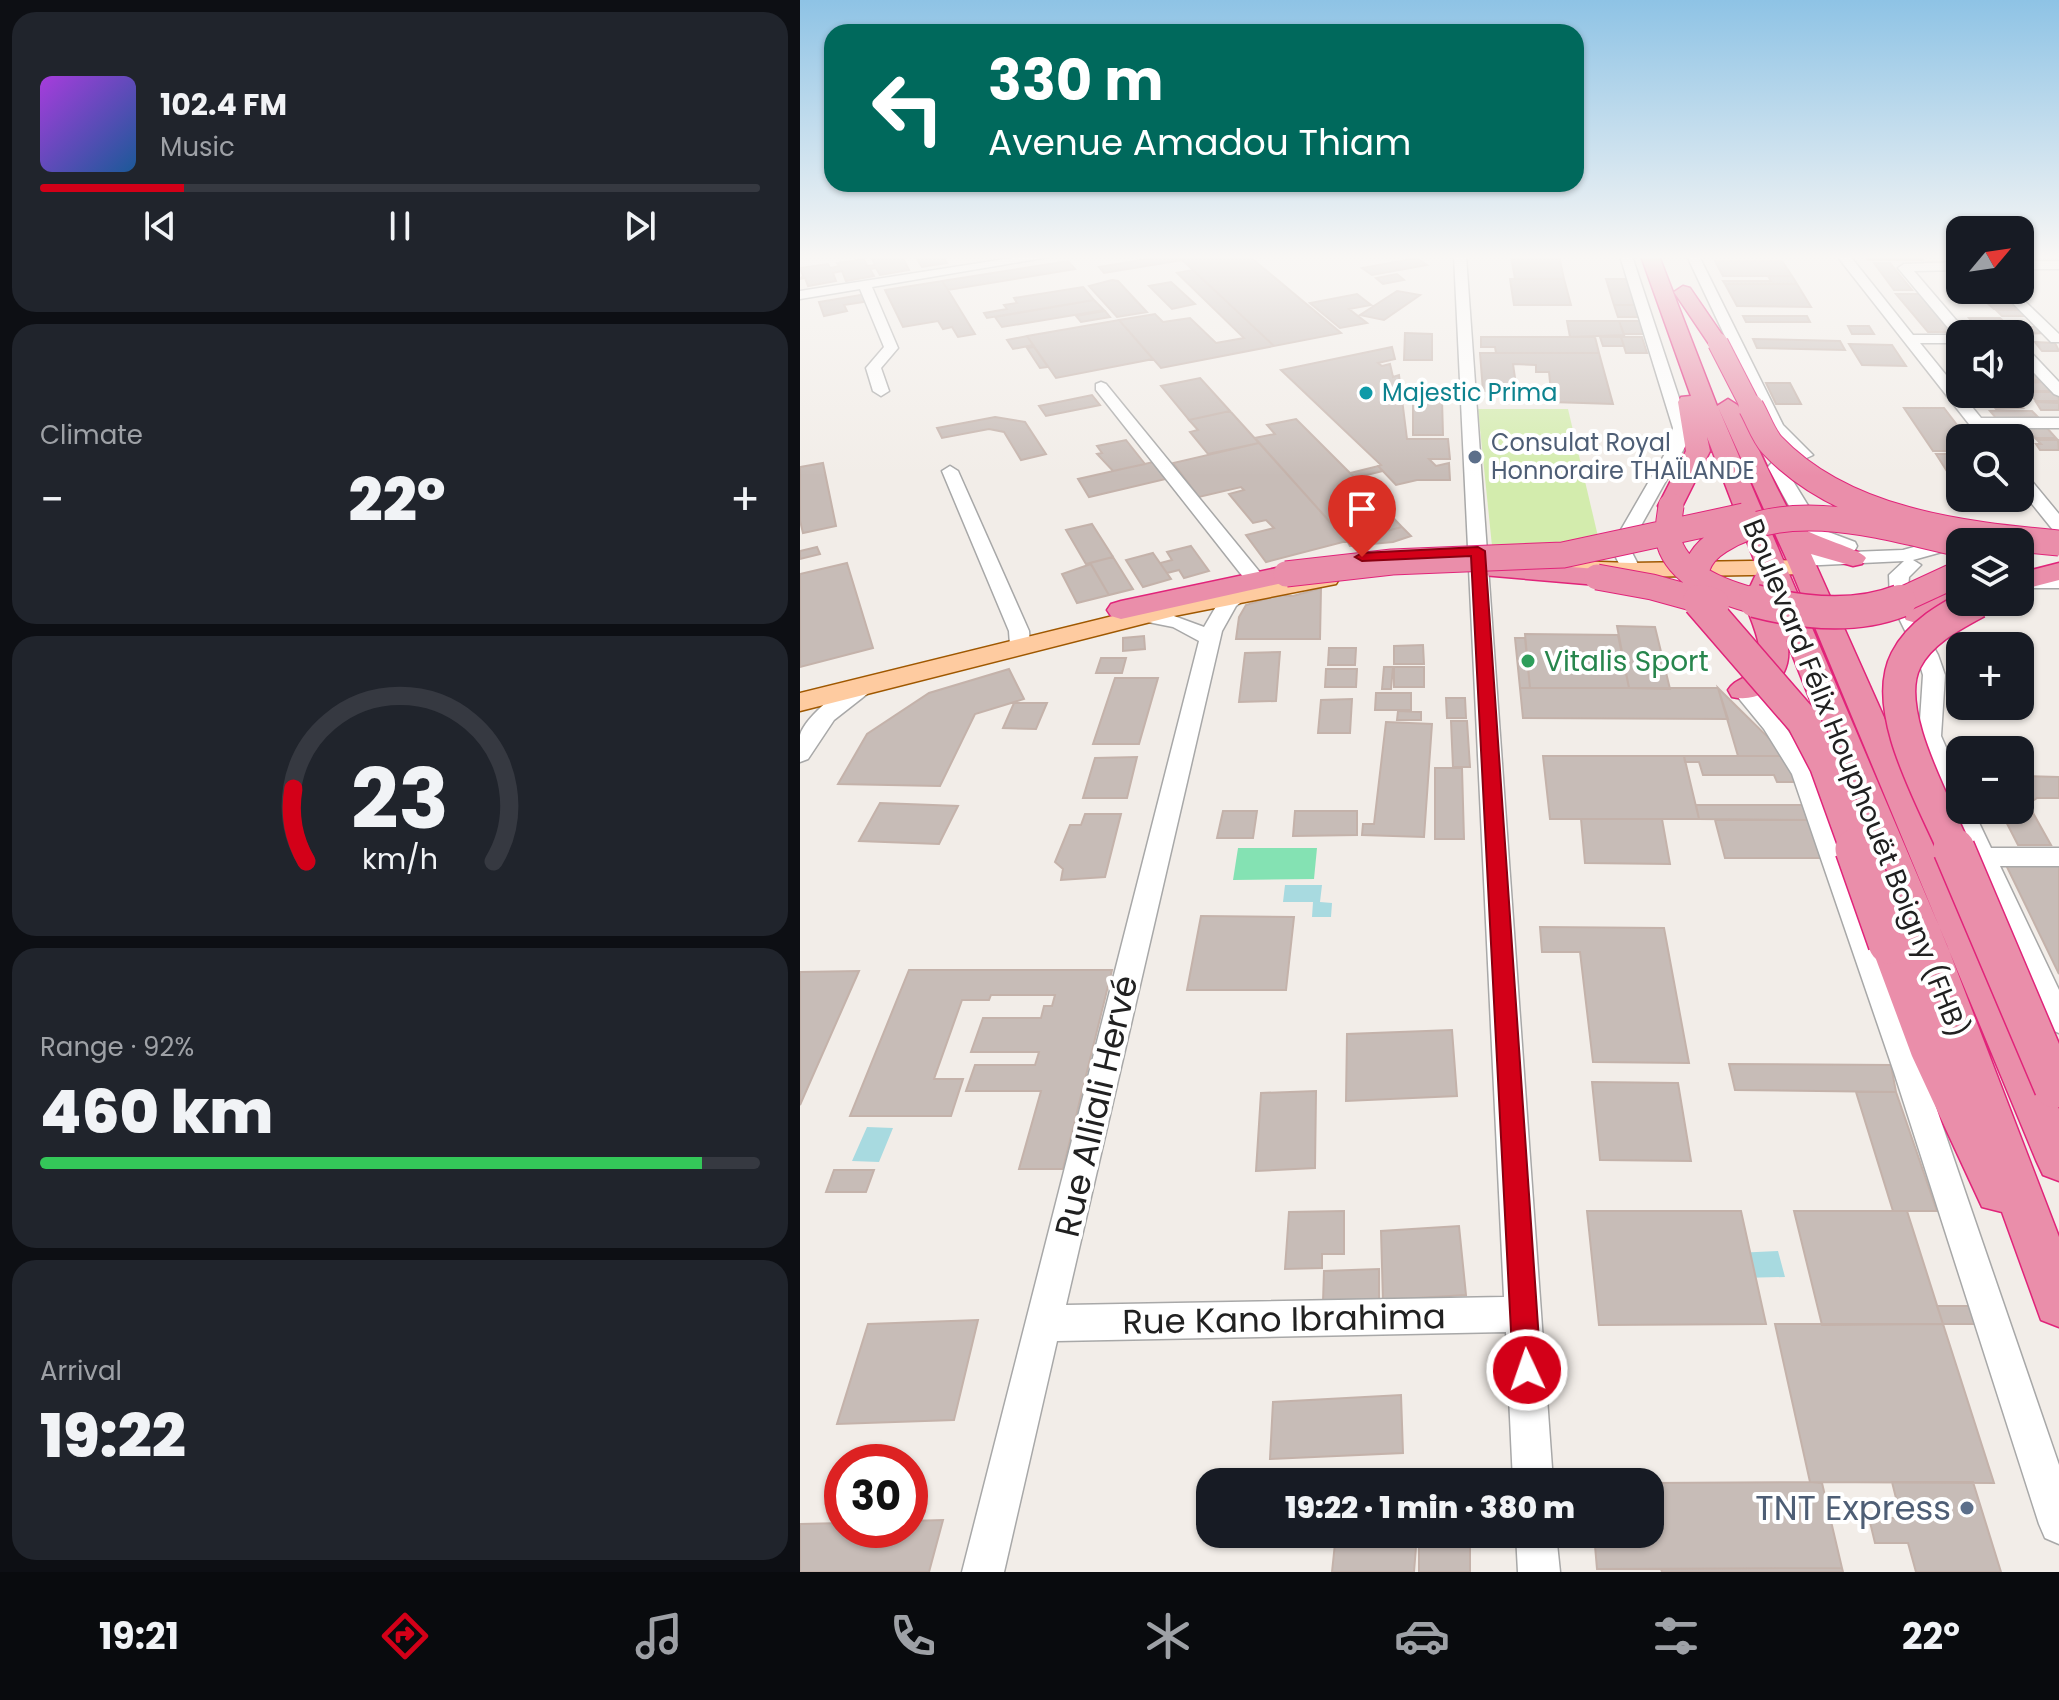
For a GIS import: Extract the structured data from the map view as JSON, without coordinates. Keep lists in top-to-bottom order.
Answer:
{
  "streets": {
    "highway": ["Boulevard Félix Houphouët Boigny (FHB)"],
    "street": ["Rue Alliali Hervé", "Rue Kano Ibrahima"]
  },
  "crossings": [
    ["Rue Alliali Hervé", "Rue Kano Ibrahima"]
  ],
  "places": [
    "Majestic Prima",
    "Consulat Royal Honnoraire THAÏLANDE",
    "Vitalis Sport",
    "TNT Express"
  ],
  "north": "top right",
  "page": {
    "turn": ["330 m", "Avenue Amadou Thiam"],
    "song": ["102.4 FM", "Music"],
    "map_buttons": ["+", "−"],
    "tile": [
      "Climate",
      ["Range · 92%", "460 km"],
      ["Arrival", "19:22"]
    ],
    "heat": ["−", "22°", "+"],
    "limit": "30",
    "trip": "19:22 · 1 min · 380 m",
    "tabs": ["19:21", "22°"],
    "gauge": ["23", "km/h"]
  }
}
